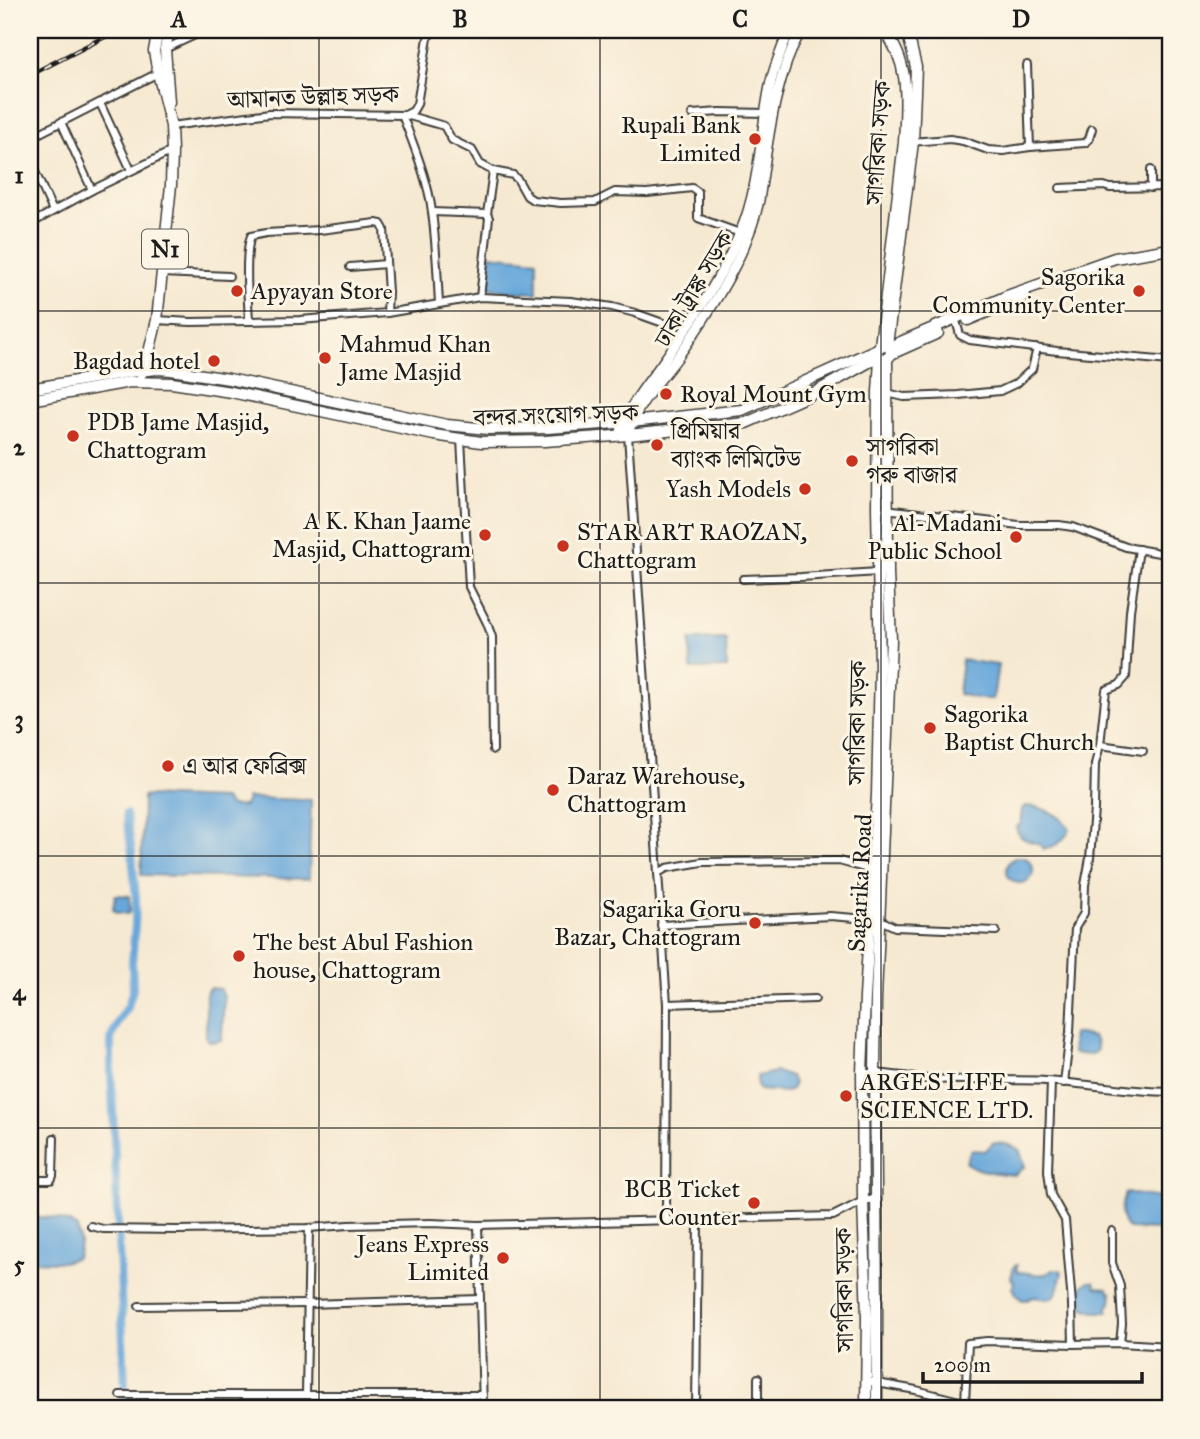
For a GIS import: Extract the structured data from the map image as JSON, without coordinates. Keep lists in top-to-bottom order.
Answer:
{
  "streets": {
    "main road": [
      "সাগরিকা সড়ক",
      "N1",
      "ঢাকা ট্রাঙ্ক সড়ক",
      "বন্দর সংযোগ সড়ক",
      "Sagarika Road"
    ],
    "street": ["আমানত উল্লাহ সড়ক"]
  },
  "crossings": [
    ["আমানত উল্লাহ সড়ক", "N1"],
    ["সাগরিকা সড়ক", "বন্দর সংযোগ সড়ক"],
    ["সাগরিকা সড়ক", "Sagarika Road"],
    ["N1", "বন্দর সংযোগ সড়ক"],
    ["ঢাকা ট্রাঙ্ক সড়ক", "বন্দর সংযোগ সড়ক"]
  ],
  "places": [
    "Rupali Bank Limited",
    "Apyayan Store",
    "Sagorika Community Center",
    "Mahmud Khan Jame Masjid",
    "Bagdad hotel",
    "Royal Mount Gym",
    "PDB Jame Masjid, Chattogram",
    "প্রিমিয়ার ব্যাংক লিমিটেড",
    "সাগরিকা গরু বাজার",
    "Yash Models",
    "A K. Khan Jaame Masjid, Chattogram",
    "Al-Madani Public School",
    "STAR ART RAOZAN, Chattogram",
    "Sagorika Baptist Church",
    "এ আর ফেব্রিক্স",
    "Daraz Warehouse, Chattogram",
    "Sagarika Goru Bazar, Chattogram",
    "The best Abul Fashion house, Chattogram",
    "ARGES LIFE SCIENCE LTD.",
    "BCB Ticket Counter",
    "Jeans Express Limited"
  ],
  "scale_bar": "200 m",
  "grid": {
    "columns": [
      "A",
      "B",
      "C",
      "D"
    ],
    "rows": [
      "1",
      "2",
      "3",
      "4",
      "5"
    ]
  }
}
